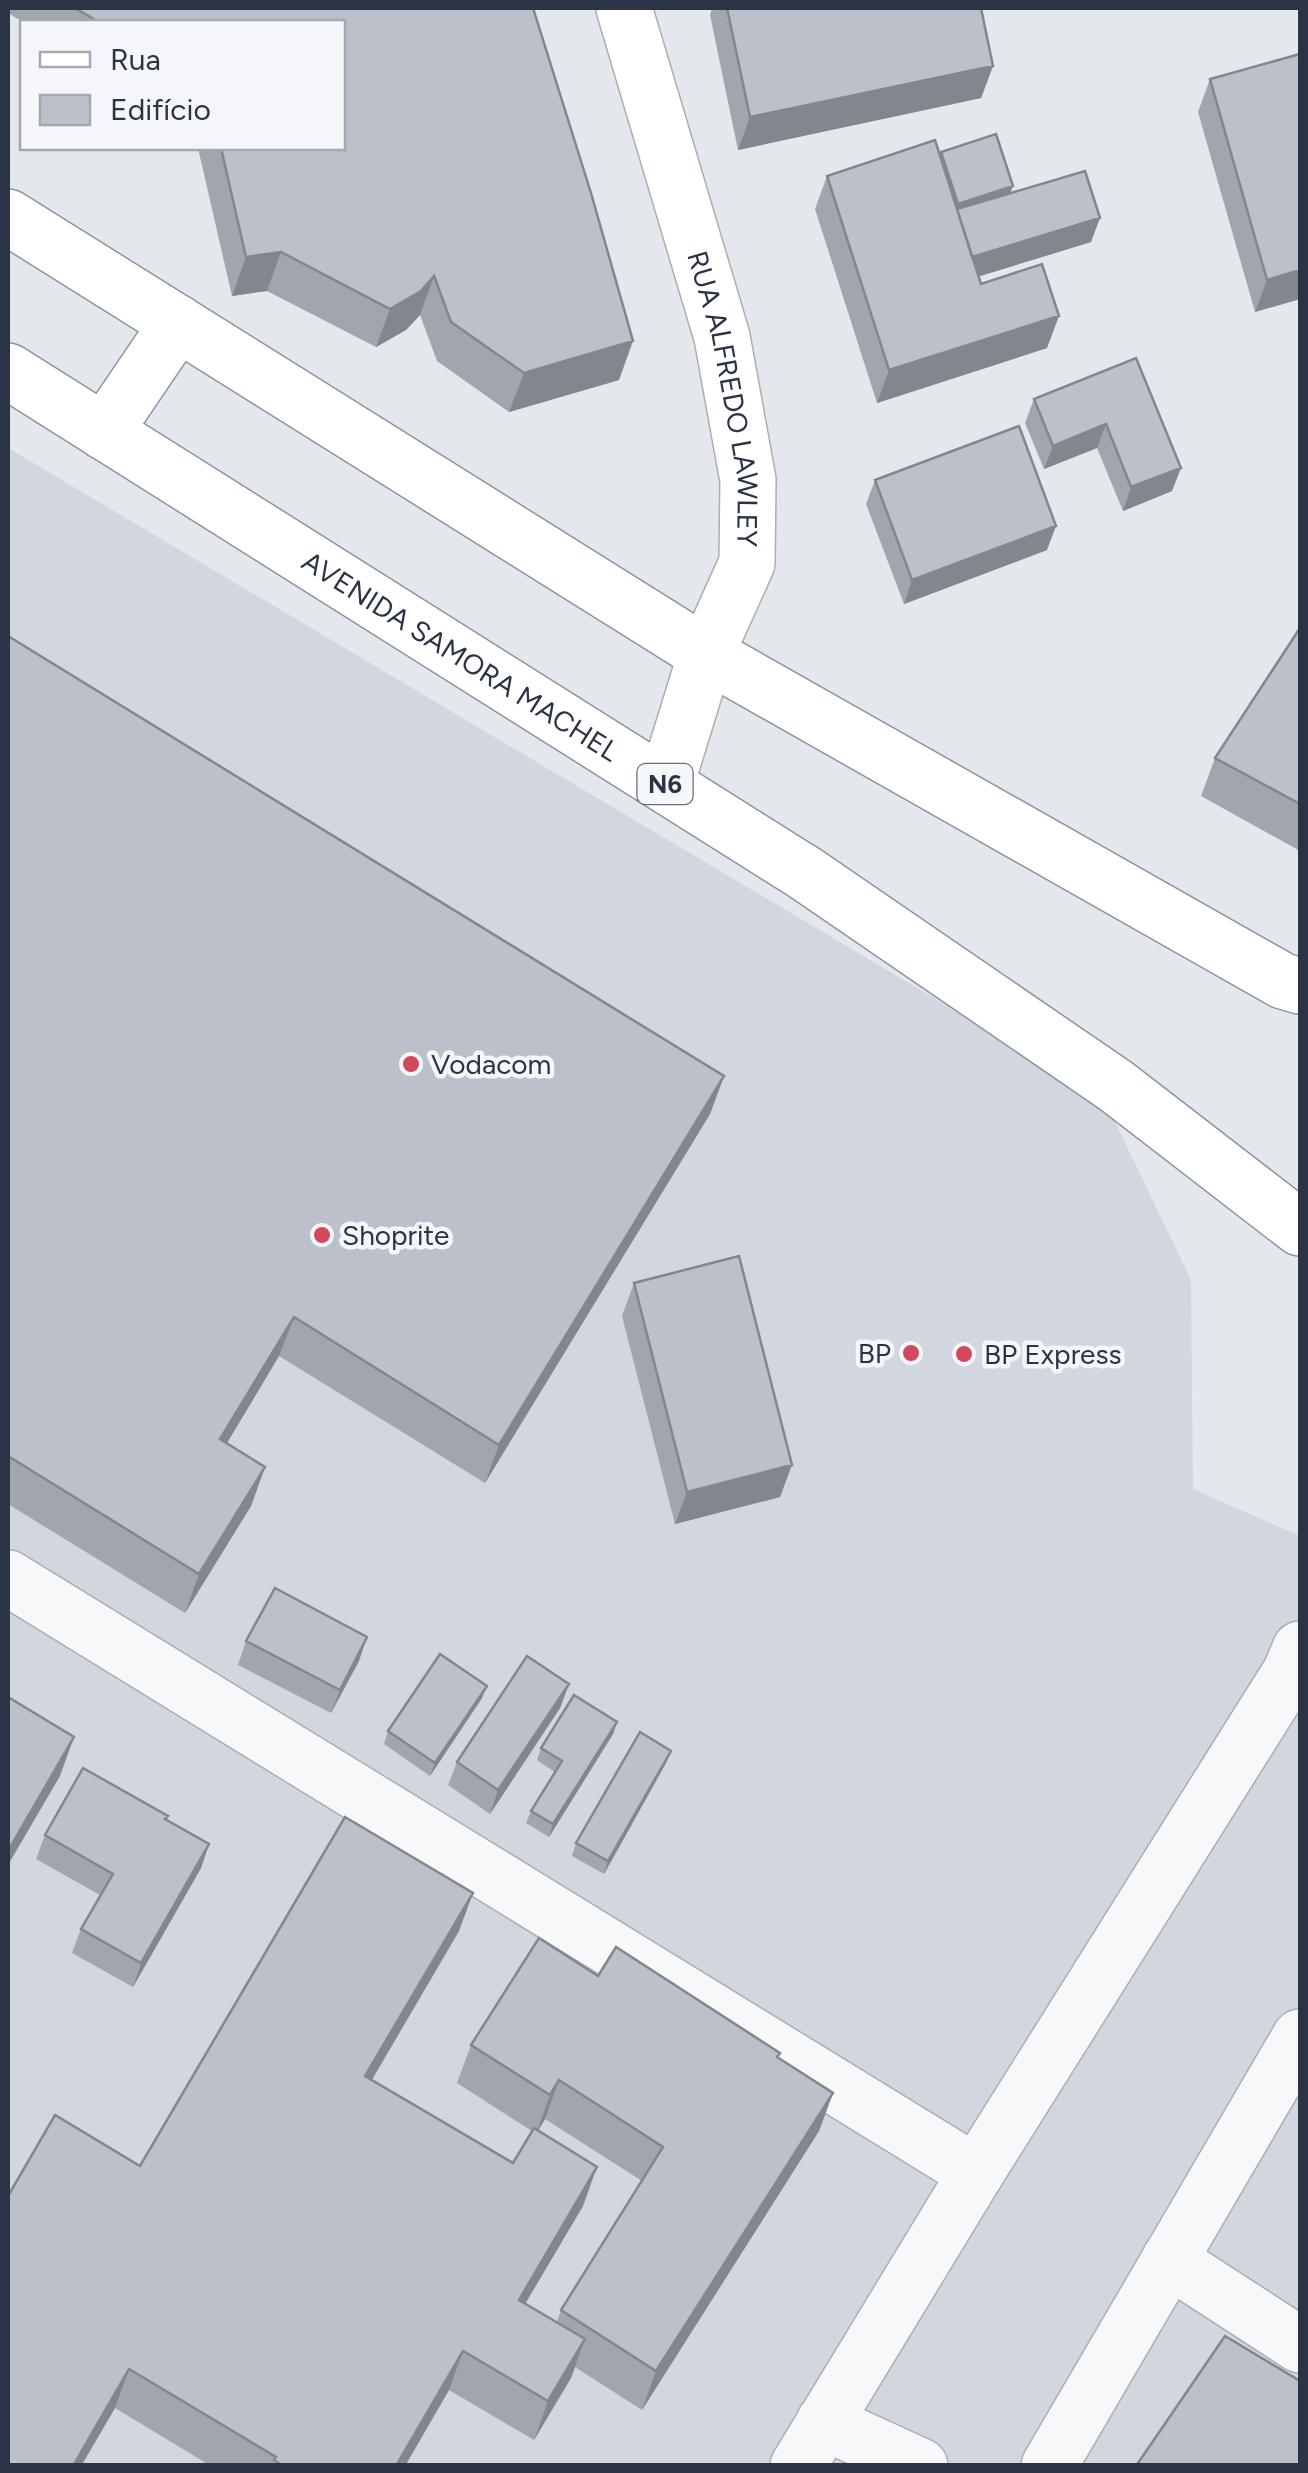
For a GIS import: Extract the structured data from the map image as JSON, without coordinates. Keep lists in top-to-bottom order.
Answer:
{
  "streets": {
    "main road": ["RUA ALFREDO LAWLEY", "AVENIDA SAMORA MACHEL", "N6"]
  },
  "crossings": [
    ["RUA ALFREDO LAWLEY", "AVENIDA SAMORA MACHEL"]
  ],
  "places": [
    "Vodacom",
    "Shoprite",
    "BP",
    "BP Express"
  ],
  "legend": ["Rua", "Edifício"]
}
